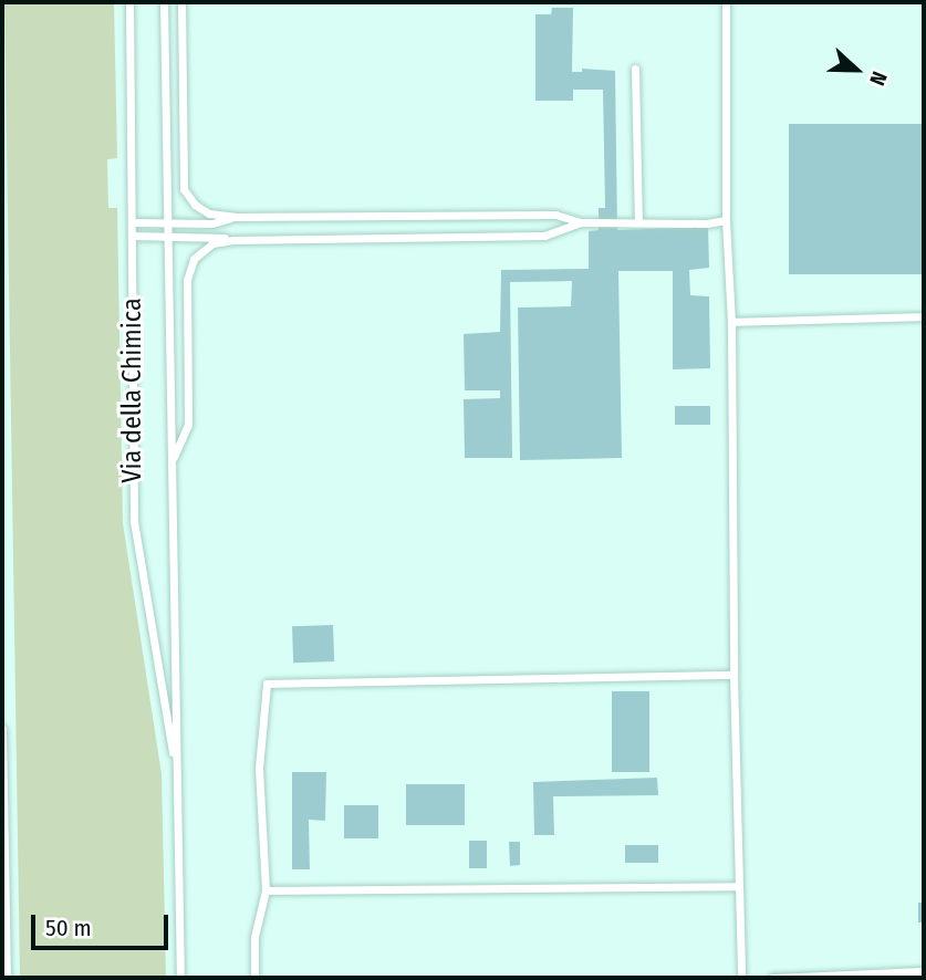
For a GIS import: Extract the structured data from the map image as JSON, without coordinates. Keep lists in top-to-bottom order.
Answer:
{
  "streets": {
    "lane": ["Via della Chimica"]
  },
  "scale_bar": "50 m",
  "north": "right"
}
